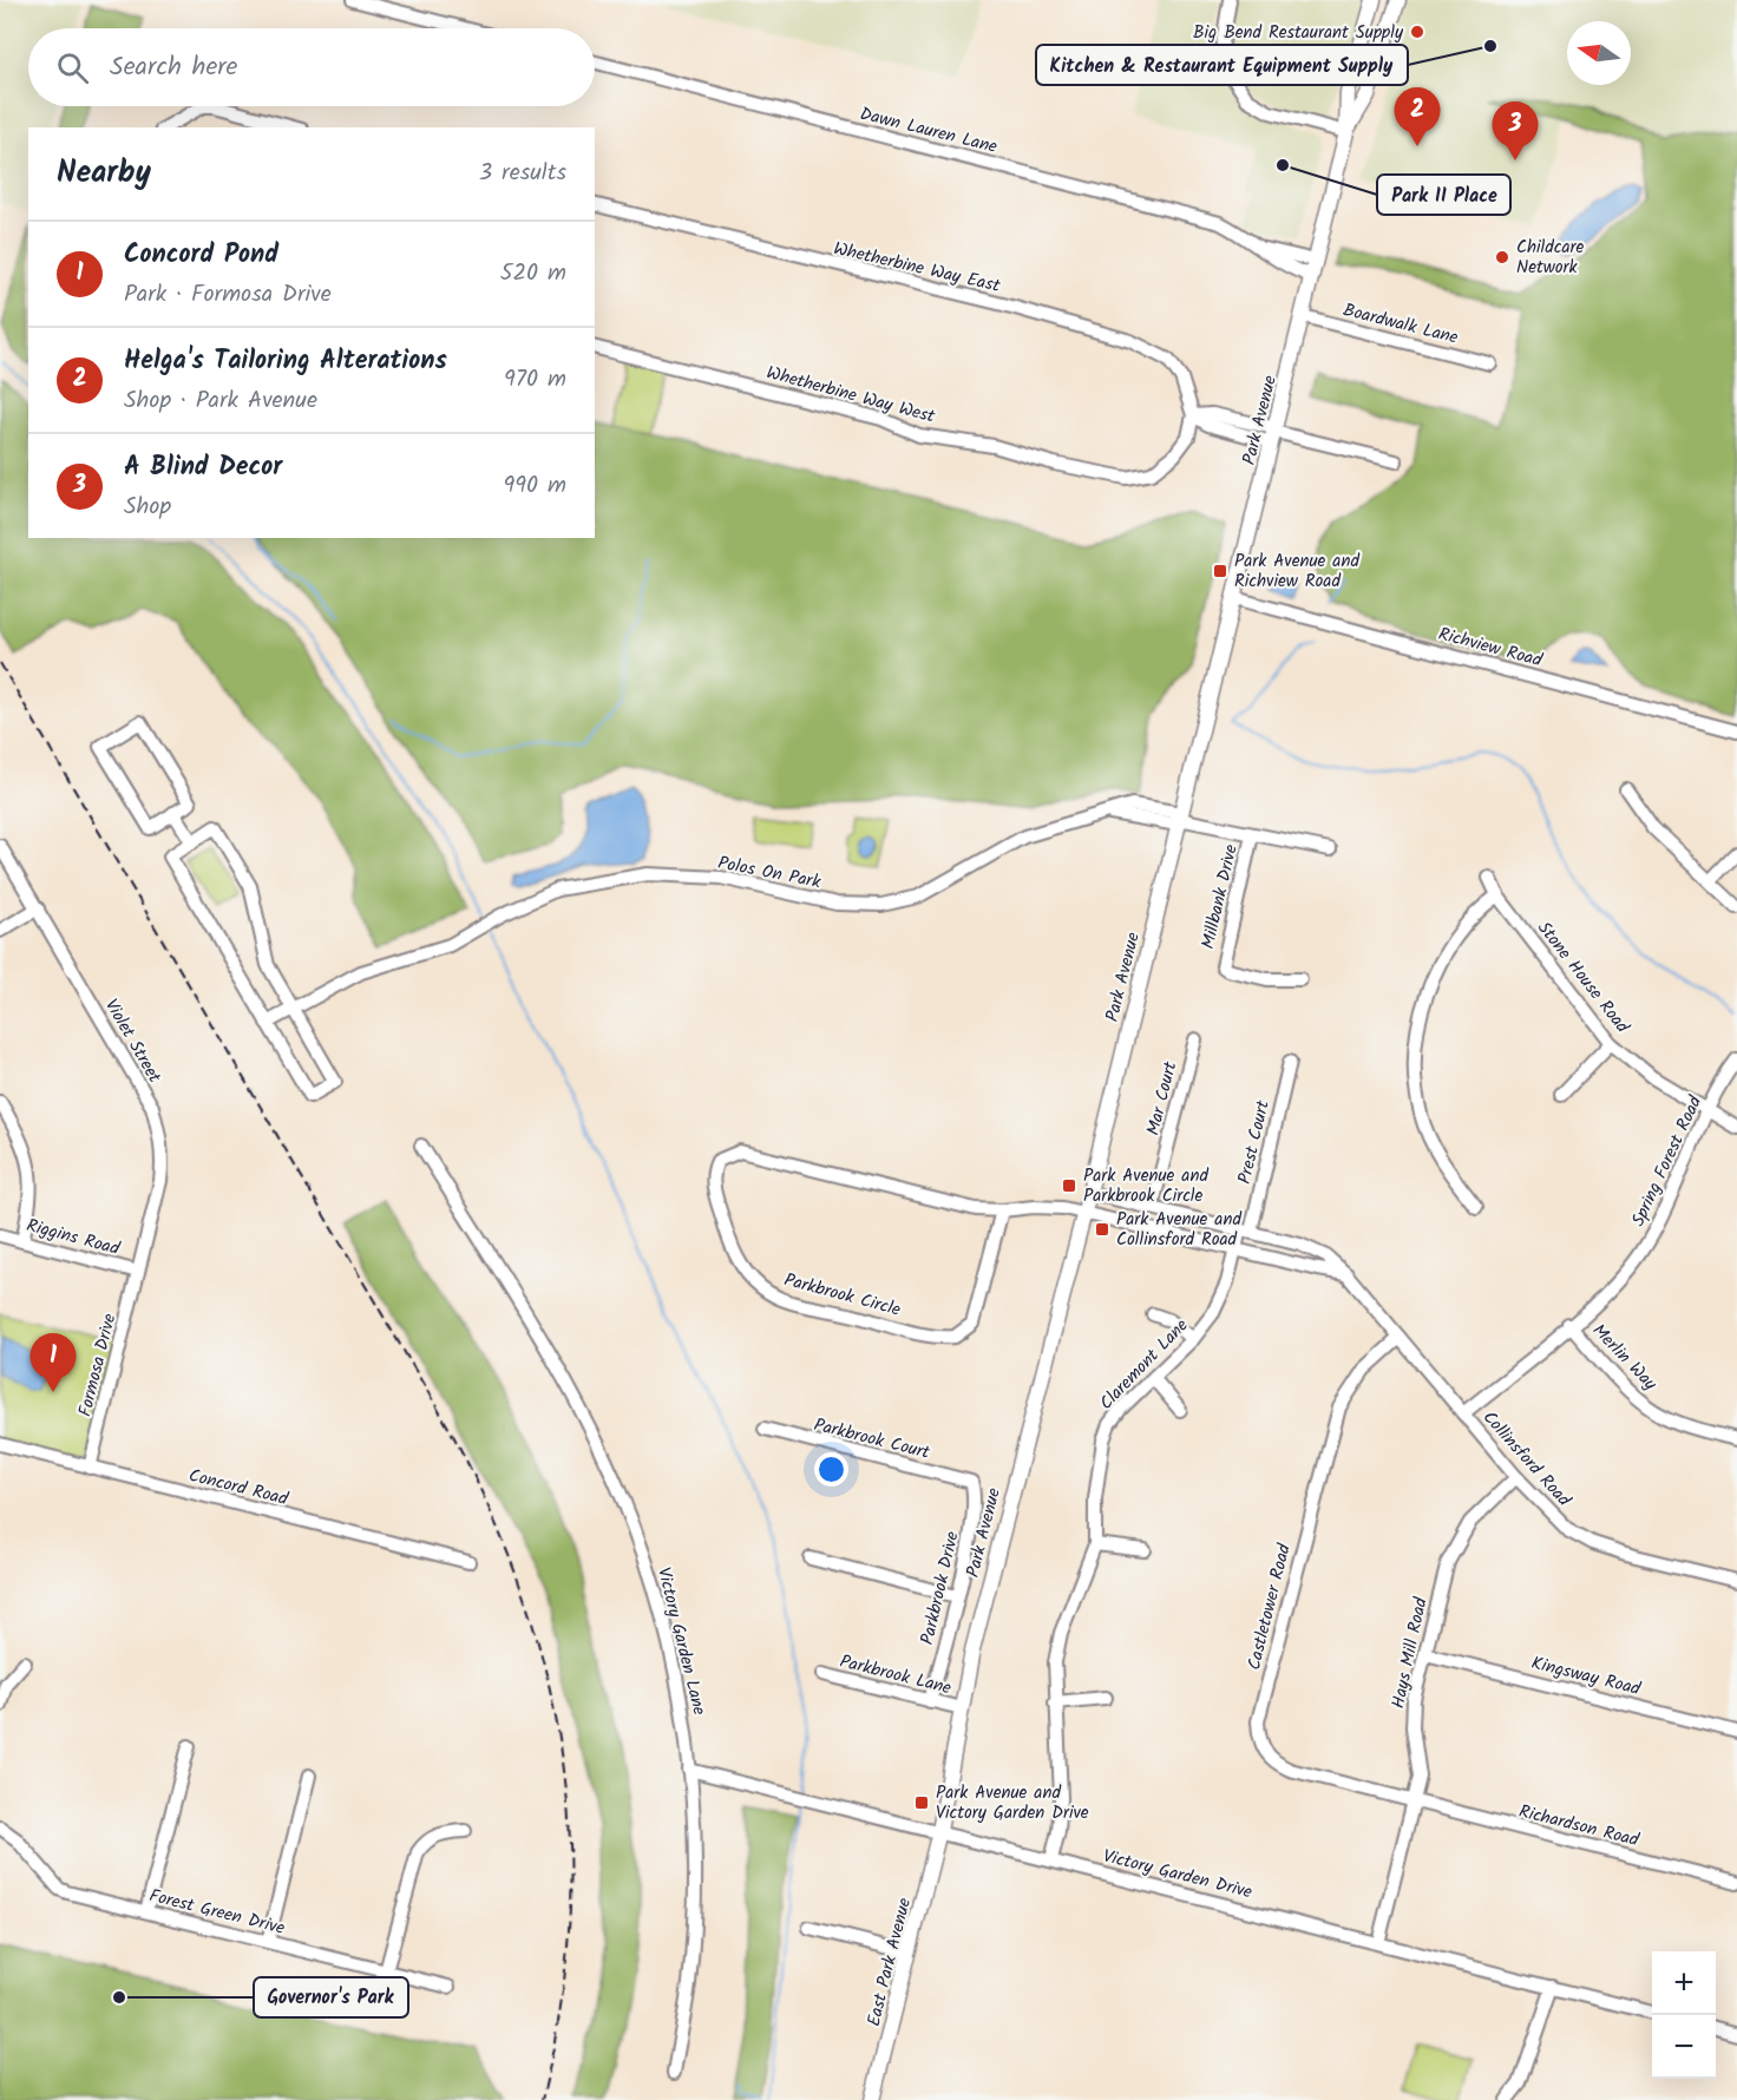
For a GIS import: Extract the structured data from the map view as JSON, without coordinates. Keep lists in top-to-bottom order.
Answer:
{
  "streets": {
    "main road": ["Park Avenue", "East Park Avenue"],
    "street": [
      "Dawn Lauren Lane",
      "Whetherbine Way East",
      "Boardwalk Lane",
      "Whetherbine Way West",
      "Richview Road",
      "Polos On Park",
      "Millbank Drive",
      "Stone House Road",
      "Violet Street",
      "Mar Court",
      "Prest Court",
      "Spring Forest Road",
      "Riggins Road",
      "Parkbrook Circle",
      "Merlin Way",
      "Claremont Lane",
      "Formosa Drive",
      "Parkbrook Court",
      "Collinsford Road",
      "Concord Road",
      "Parkbrook Drive",
      "Castletower Road",
      "Victory Garden Lane",
      "Hays Mill Road",
      "Parkbrook Lane",
      "Kingsway Road",
      "Richardson Road",
      "Victory Garden Drive",
      "Forest Green Drive"
    ]
  },
  "crossings": [
    ["Dawn Lauren Lane", "Park Avenue"],
    ["Whetherbine Way East", "Whetherbine Way West"],
    ["Boardwalk Lane", "Park Avenue"],
    ["Park Avenue", "Richview Road"],
    ["Park Avenue", "Polos On Park"],
    ["Park Avenue", "Parkbrook Circle"],
    ["Park Avenue", "Collinsford Road"],
    ["Park Avenue", "Parkbrook Lane"],
    ["Park Avenue", "Victory Garden Drive"],
    ["Park Avenue", "East Park Avenue"],
    ["Polos On Park", "Millbank Drive"],
    ["Stone House Road", "Spring Forest Road"],
    ["Violet Street", "Riggins Road"],
    ["Violet Street", "Formosa Drive"],
    ["Mar Court", "Collinsford Road"],
    ["Prest Court", "Claremont Lane"],
    ["Prest Court", "Collinsford Road"],
    ["Spring Forest Road", "Merlin Way"],
    ["Spring Forest Road", "Collinsford Road"],
    ["Riggins Road", "Formosa Drive"],
    ["Claremont Lane", "Collinsford Road"],
    ["Claremont Lane", "Victory Garden Drive"],
    ["Formosa Drive", "Concord Road"],
    ["Parkbrook Court", "Parkbrook Drive"],
    ["Collinsford Road", "Castletower Road"],
    ["Collinsford Road", "Hays Mill Road"],
    ["Parkbrook Drive", "Parkbrook Lane"],
    ["Castletower Road", "Hays Mill Road"],
    ["Castletower Road", "Richardson Road"],
    ["Victory Garden Lane", "Victory Garden Drive"],
    ["Hays Mill Road", "Kingsway Road"],
    ["Hays Mill Road", "Richardson Road"],
    ["Hays Mill Road", "Victory Garden Drive"],
    ["Victory Garden Drive", "East Park Avenue"]
  ],
  "places": {
    "other": [
      "Big Bend Restaurant Supply",
      "Kitchen & Restaurant Equipment Supply",
      "Park II Place",
      "Childcare Network",
      "Governor's Park"
    ],
    "transit": [
      "Park Avenue and Richview Road",
      "Park Avenue and Parkbrook Circle",
      "Park Avenue and Collinsford Road",
      "Park Avenue and Victory Garden Drive"
    ]
  },
  "north": "left",
  "page": {
    "search": "Search here",
    "pins": ["2", "3", "1"],
    "heading": ["Nearby", "3 results"],
    "list": [
      {
        "mark": "1",
        "name": "Concord Pond",
        "note": "Park · Formosa Drive",
        "value": "520 m"
      },
      {
        "mark": "2",
        "name": "Helga's Tailoring Alterations",
        "note": "Shop · Park Avenue",
        "value": "970 m"
      },
      {
        "mark": "3",
        "name": "A Blind Decor",
        "note": "Shop",
        "value": "990 m"
      }
    ],
    "map_buttons": ["+", "−"]
  }
}
